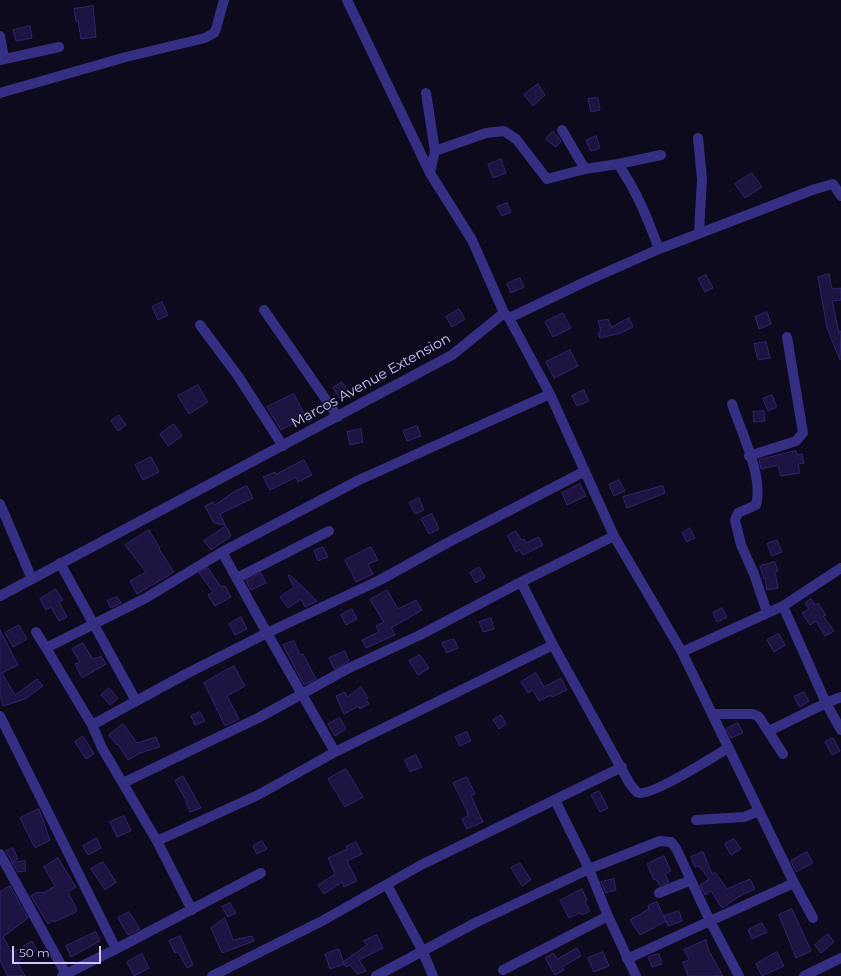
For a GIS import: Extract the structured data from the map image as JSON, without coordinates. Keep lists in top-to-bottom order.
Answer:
{
  "streets": {
    "street": ["Marcos Avenue Extension"]
  },
  "scale_bar": "50 m"
}
